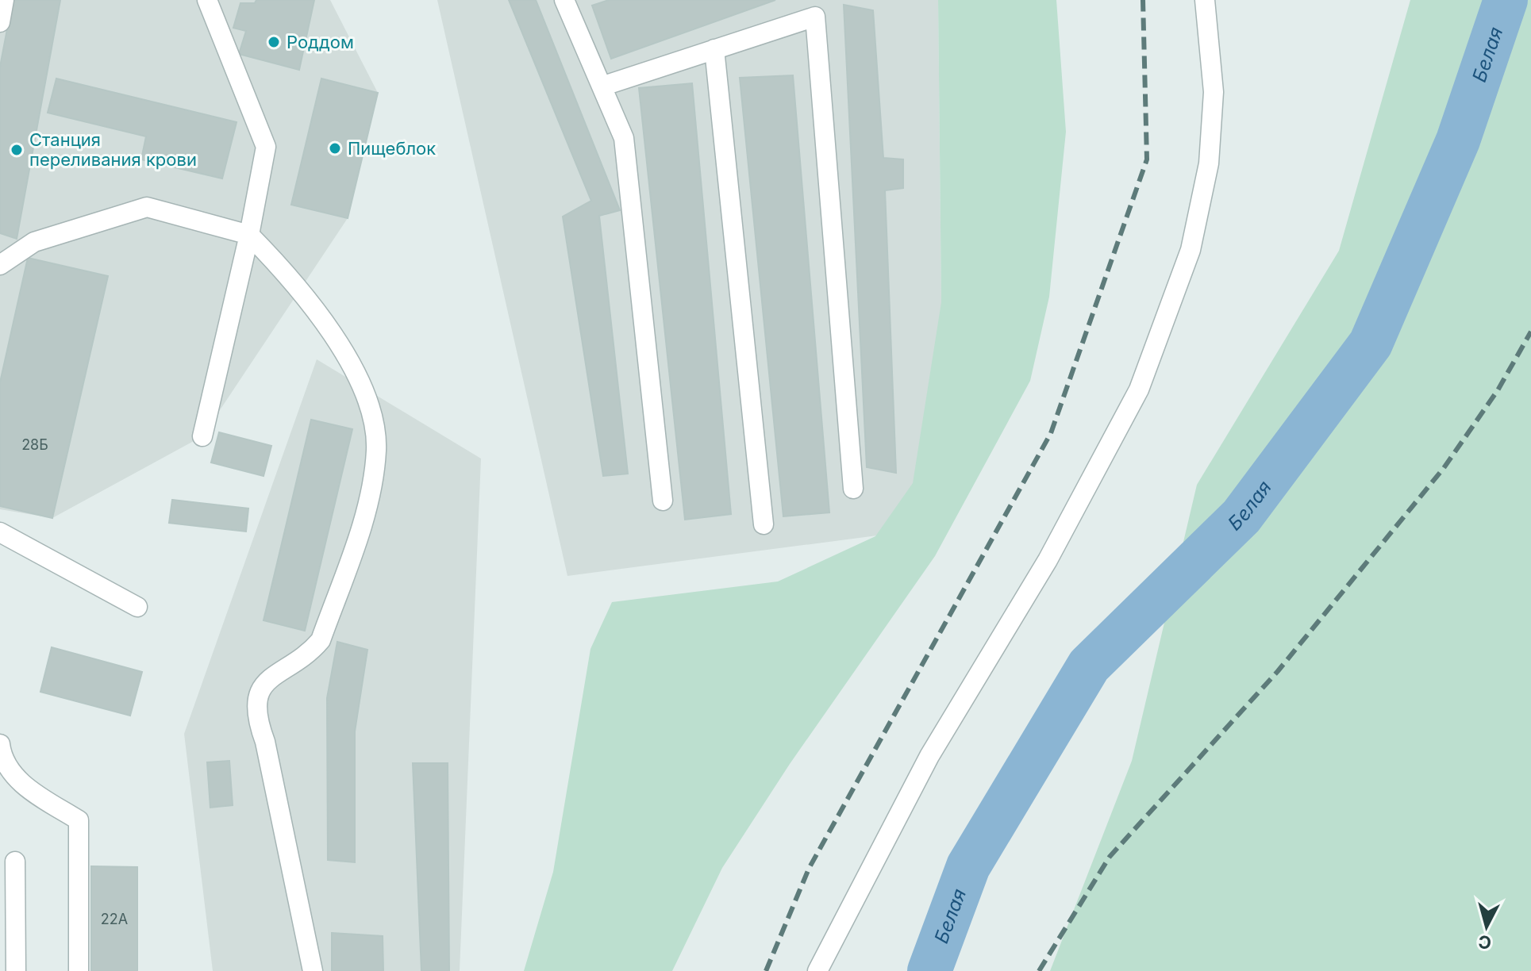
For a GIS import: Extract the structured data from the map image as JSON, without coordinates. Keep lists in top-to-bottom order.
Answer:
{
  "water": ["Белая"],
  "places": ["Роддом", "Пищеблок", "Станция переливания крови"],
  "house_numbers": ["28Б", "22А"],
  "north": "bottom"
}
